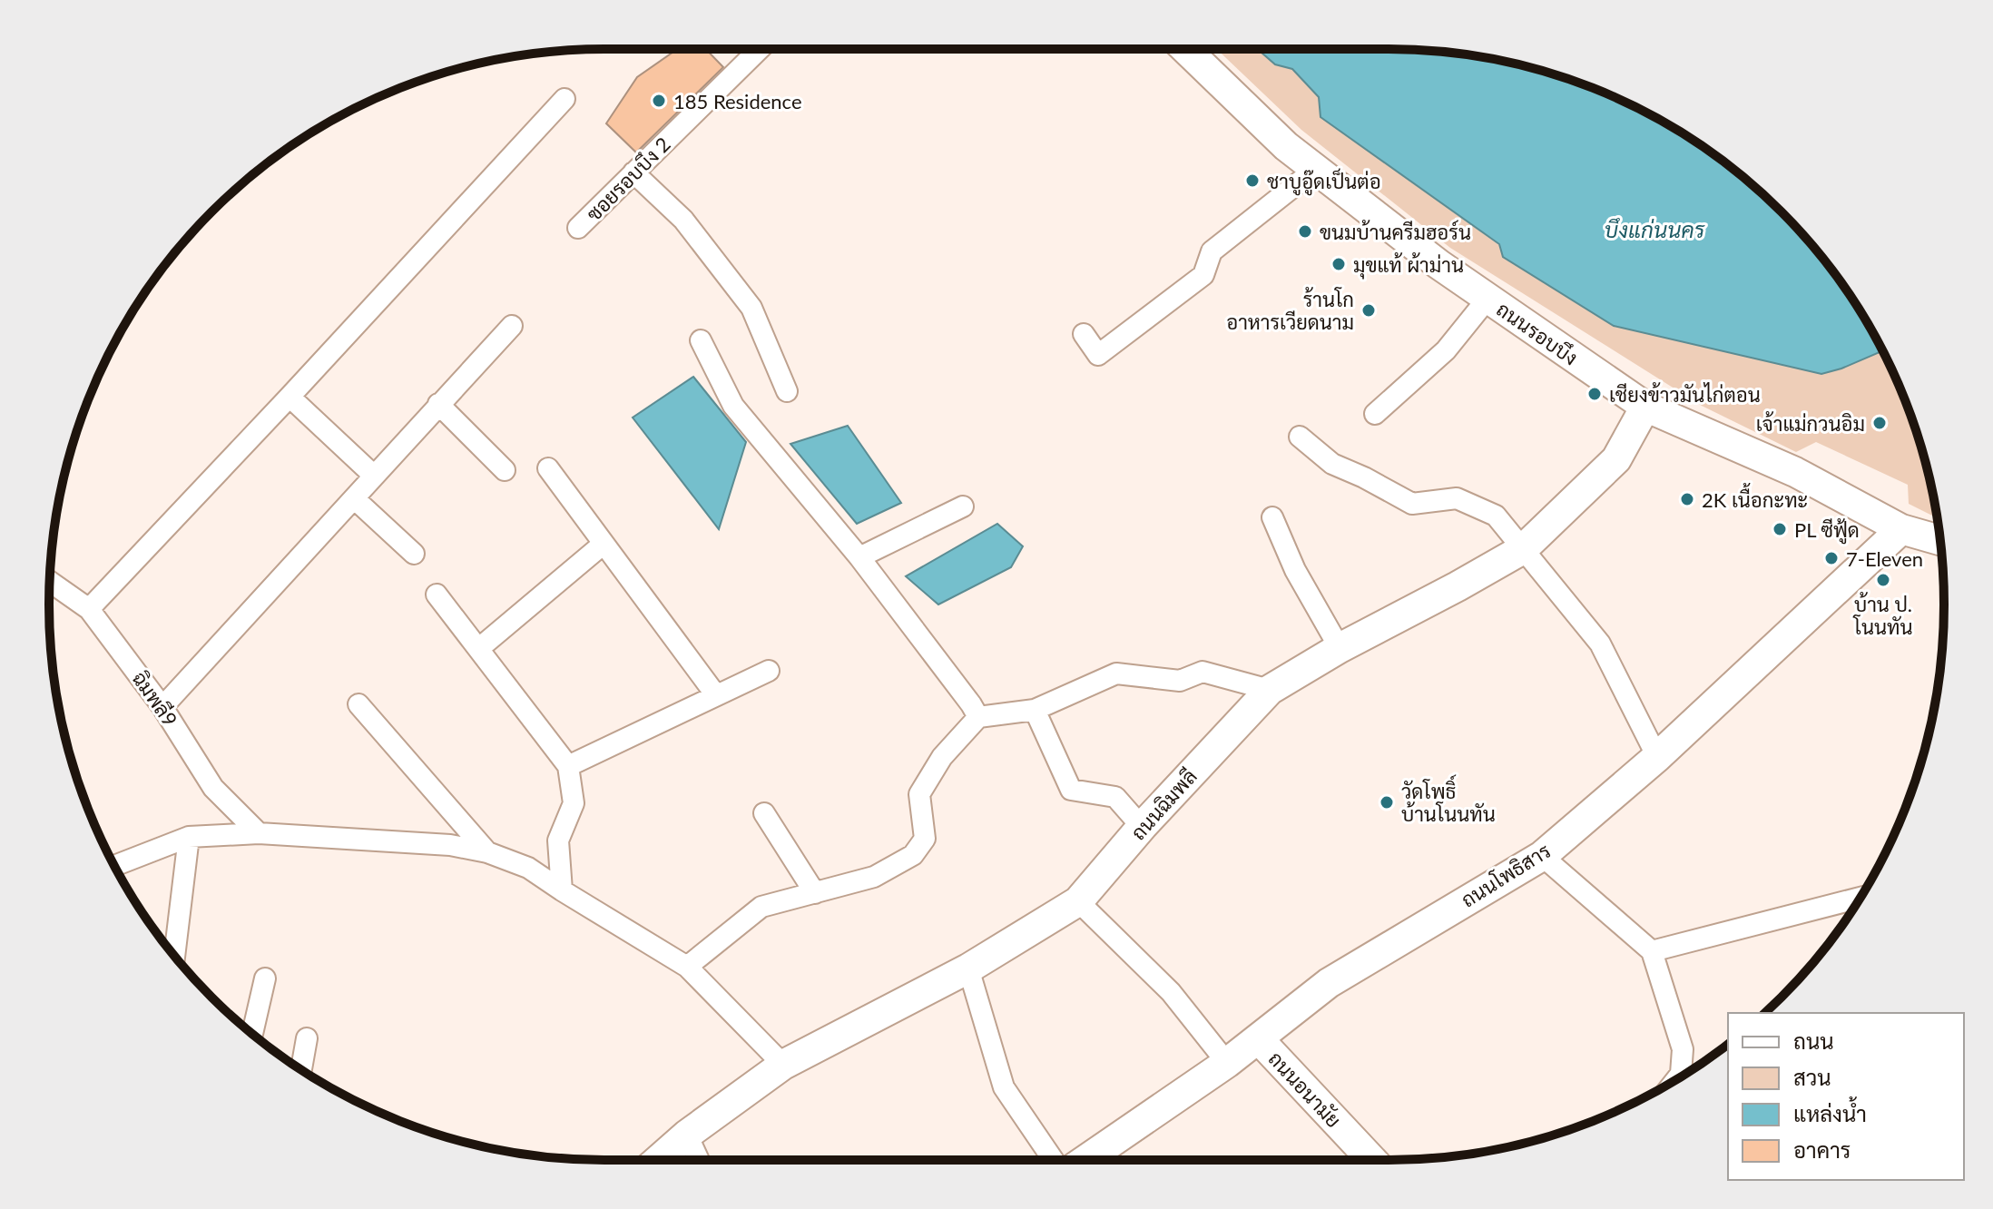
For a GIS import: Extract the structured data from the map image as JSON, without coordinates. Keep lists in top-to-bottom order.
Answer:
{
  "streets": {
    "street": [
      "ซอยรอบบึง 2",
      "ถนนรอบบึง",
      "ฉิมพลี9",
      "ถนนฉิมพลี",
      "ถนนโพธิสาร",
      "ถนนอนามัย"
    ]
  },
  "crossings": [
    ["ถนนรอบบึง", "ถนนฉิมพลี"],
    ["ถนนรอบบึง", "ถนนโพธิสาร"],
    ["ถนนโพธิสาร", "ถนนอนามัย"]
  ],
  "water": ["บึงแก่นนคร"],
  "places": [
    "185 Residence",
    "ชาบูอู๊ดเป็นต่อ",
    "ขนมบ้านครีมฮอร์น",
    "มุขแท้ ผ้าม่าน",
    "ร้านโก อาหารเวียดนาม",
    "เชียงข้าวมันไก่ตอน",
    "เจ้าแม่กวนอิม",
    "2K เนื้อกะทะ",
    "PL ซีฟู้ด",
    "7-Eleven",
    "บ้าน ป. โนนทัน",
    "วัดโพธิ์ บ้านโนนทัน"
  ],
  "legend": [
    "ถนน",
    "สวน",
    "แหล่งน้ำ",
    "อาคาร"
  ]
}
